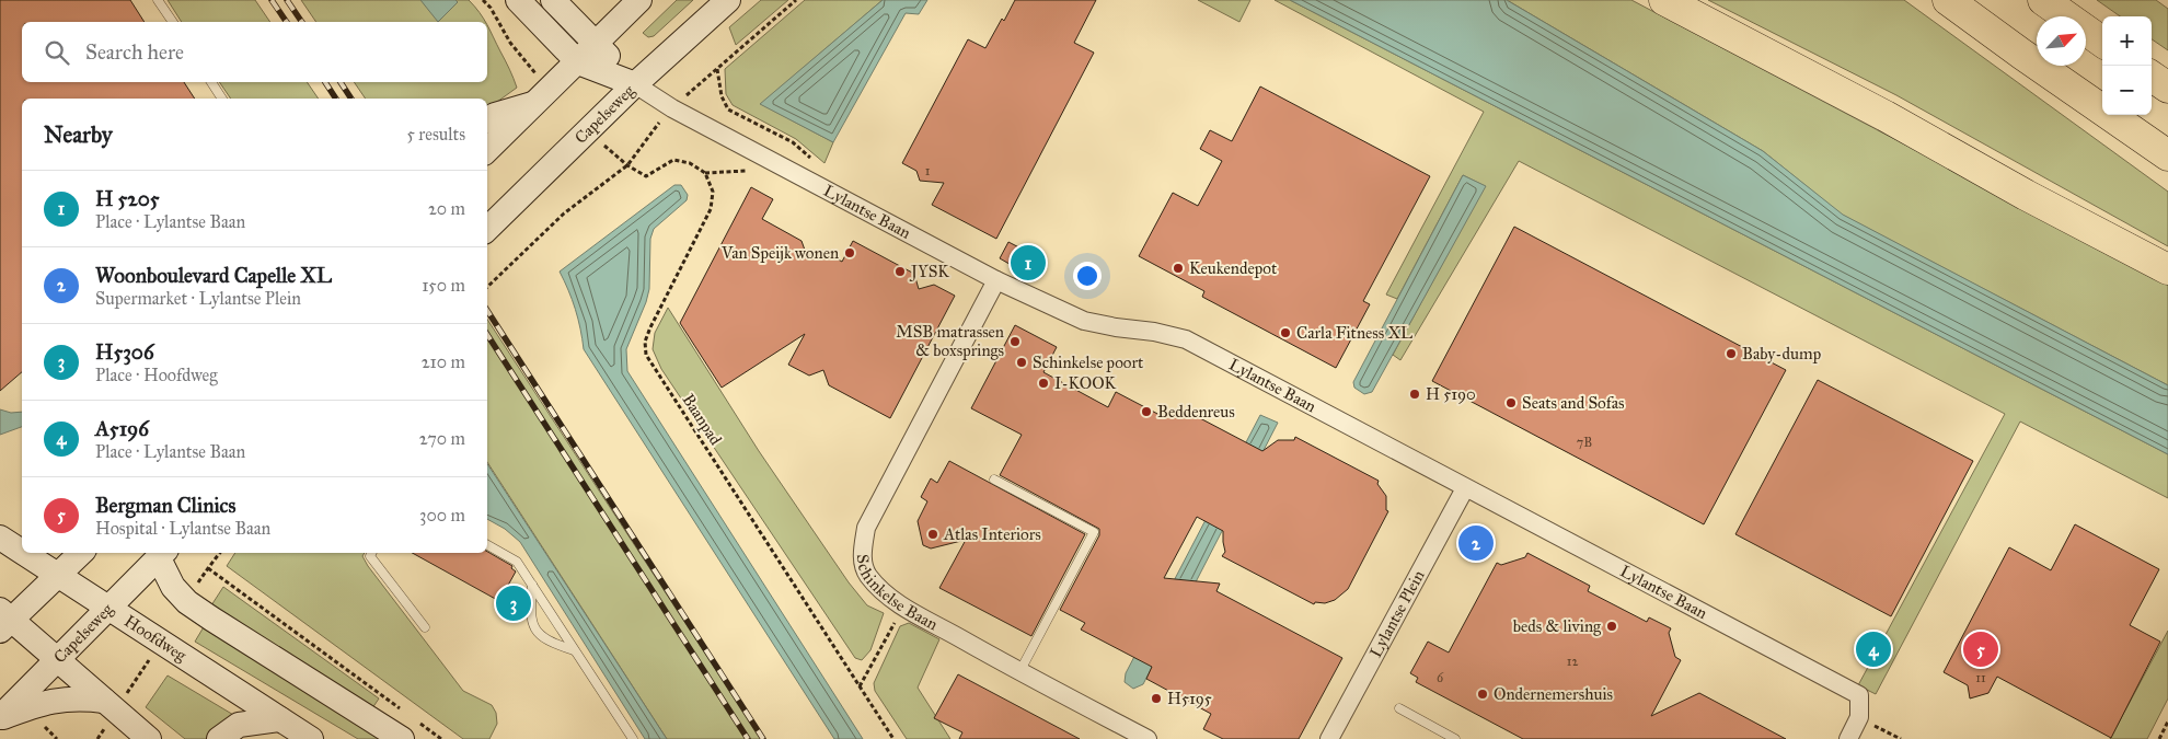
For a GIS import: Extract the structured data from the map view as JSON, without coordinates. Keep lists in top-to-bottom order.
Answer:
{
  "streets": {
    "main road": ["Capelseweg", "Hoofdweg"],
    "street": ["Lylantse Baan", "Schinkelse Baan", "Lylantse Plein"],
    "path": ["Baanpad"]
  },
  "crossings": [
    ["Capelseweg", "Lylantse Baan"],
    ["Capelseweg", "Hoofdweg"],
    ["Lylantse Baan", "Schinkelse Baan"],
    ["Lylantse Baan", "Lylantse Plein"]
  ],
  "places": [
    "Van Speijk wonen",
    "Keukendepot",
    "JYSK",
    "Carla Fitness XL",
    "MSB matrassen & boxsprings",
    "Baby-dump",
    "Schinkelse poort",
    "I-KOOK",
    "H 5190",
    "Seats and Sofas",
    "Beddenreus",
    "Atlas Interiors",
    "beds & living",
    "Ondernemershuis",
    "H5195"
  ],
  "house_numbers": [
    "1",
    "7B",
    "12",
    "6",
    "11"
  ],
  "north": "top right",
  "page": {
    "map_buttons": ["+", "−"],
    "search": "Search here",
    "heading": ["Nearby", "5 results"],
    "list": [
      {
        "mark": "1",
        "name": "H 5205",
        "note": "Place · Lylantse Baan",
        "value": "20 m"
      },
      {
        "mark": "2",
        "name": "Woonboulevard Capelle XL",
        "note": "Supermarket · Lylantse Plein",
        "value": "150 m"
      },
      {
        "mark": "3",
        "name": "H5306",
        "note": "Place · Hoofdweg",
        "value": "210 m"
      },
      {
        "mark": "4",
        "name": "A5196",
        "note": "Place · Lylantse Baan",
        "value": "270 m"
      },
      {
        "mark": "5",
        "name": "Bergman Clinics",
        "note": "Hospital · Lylantse Baan",
        "value": "300 m"
      }
    ],
    "pins": [
      "1",
      "2",
      "3",
      "4",
      "5"
    ]
  }
}
